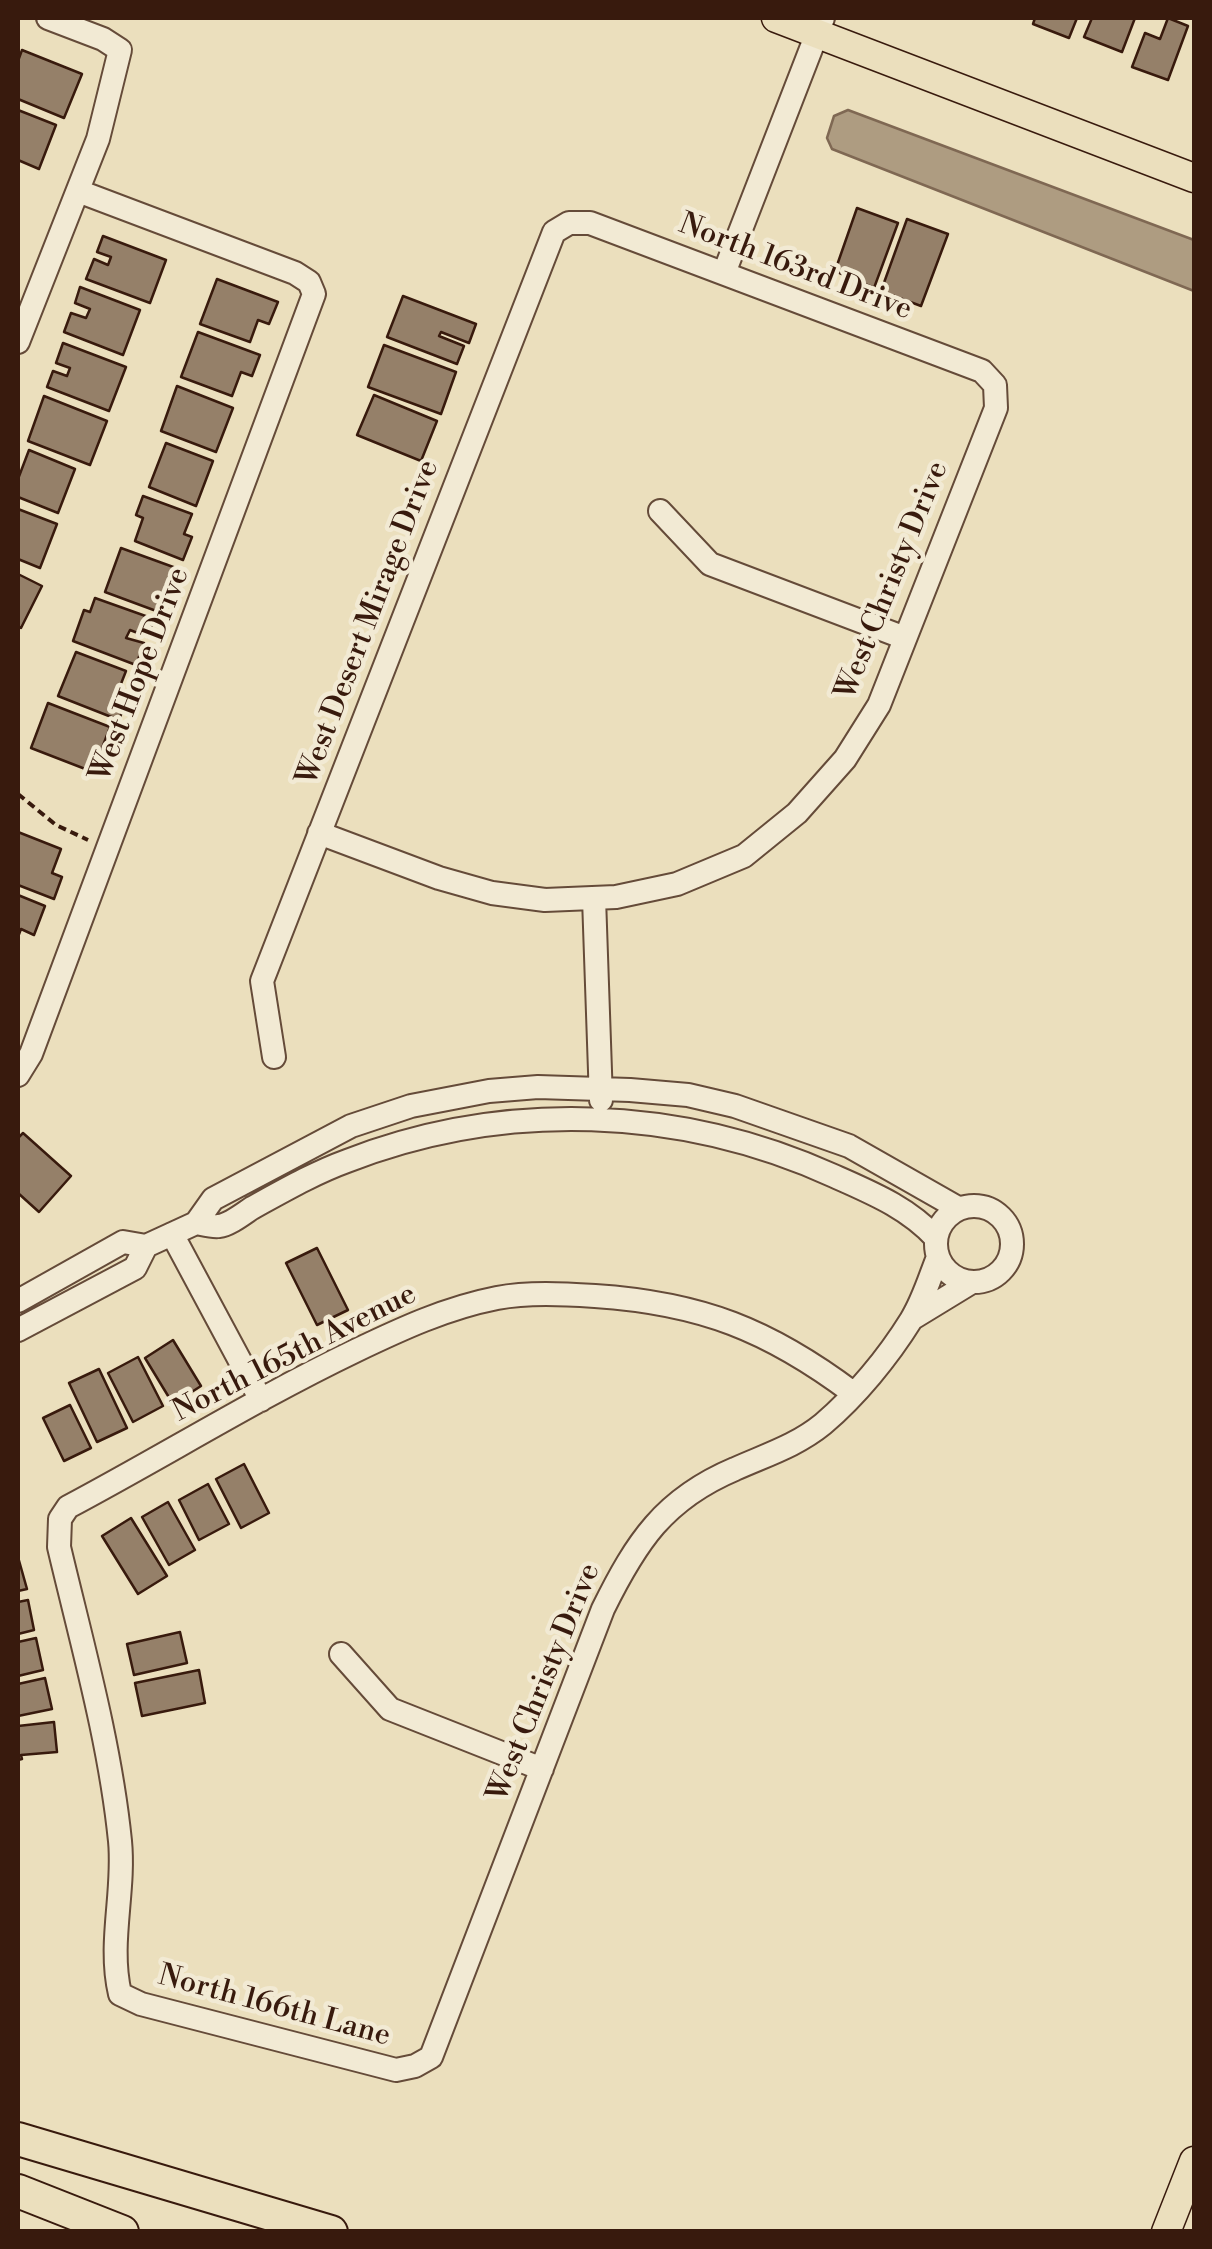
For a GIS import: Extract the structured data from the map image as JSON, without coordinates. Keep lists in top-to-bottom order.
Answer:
{
  "streets": {
    "street": [
      "North 163rd Drive",
      "West Christy Drive",
      "West Desert Mirage Drive",
      "West Hope Drive",
      "North 165th Avenue",
      "North 166th Lane"
    ]
  },
  "crossings": [
    ["North 163rd Drive", "West Christy Drive"],
    ["North 163rd Drive", "West Desert Mirage Drive"],
    ["West Christy Drive", "West Desert Mirage Drive"],
    ["West Christy Drive", "North 165th Avenue"],
    ["West Christy Drive", "North 166th Lane"],
    ["North 165th Avenue", "North 166th Lane"]
  ]
}
